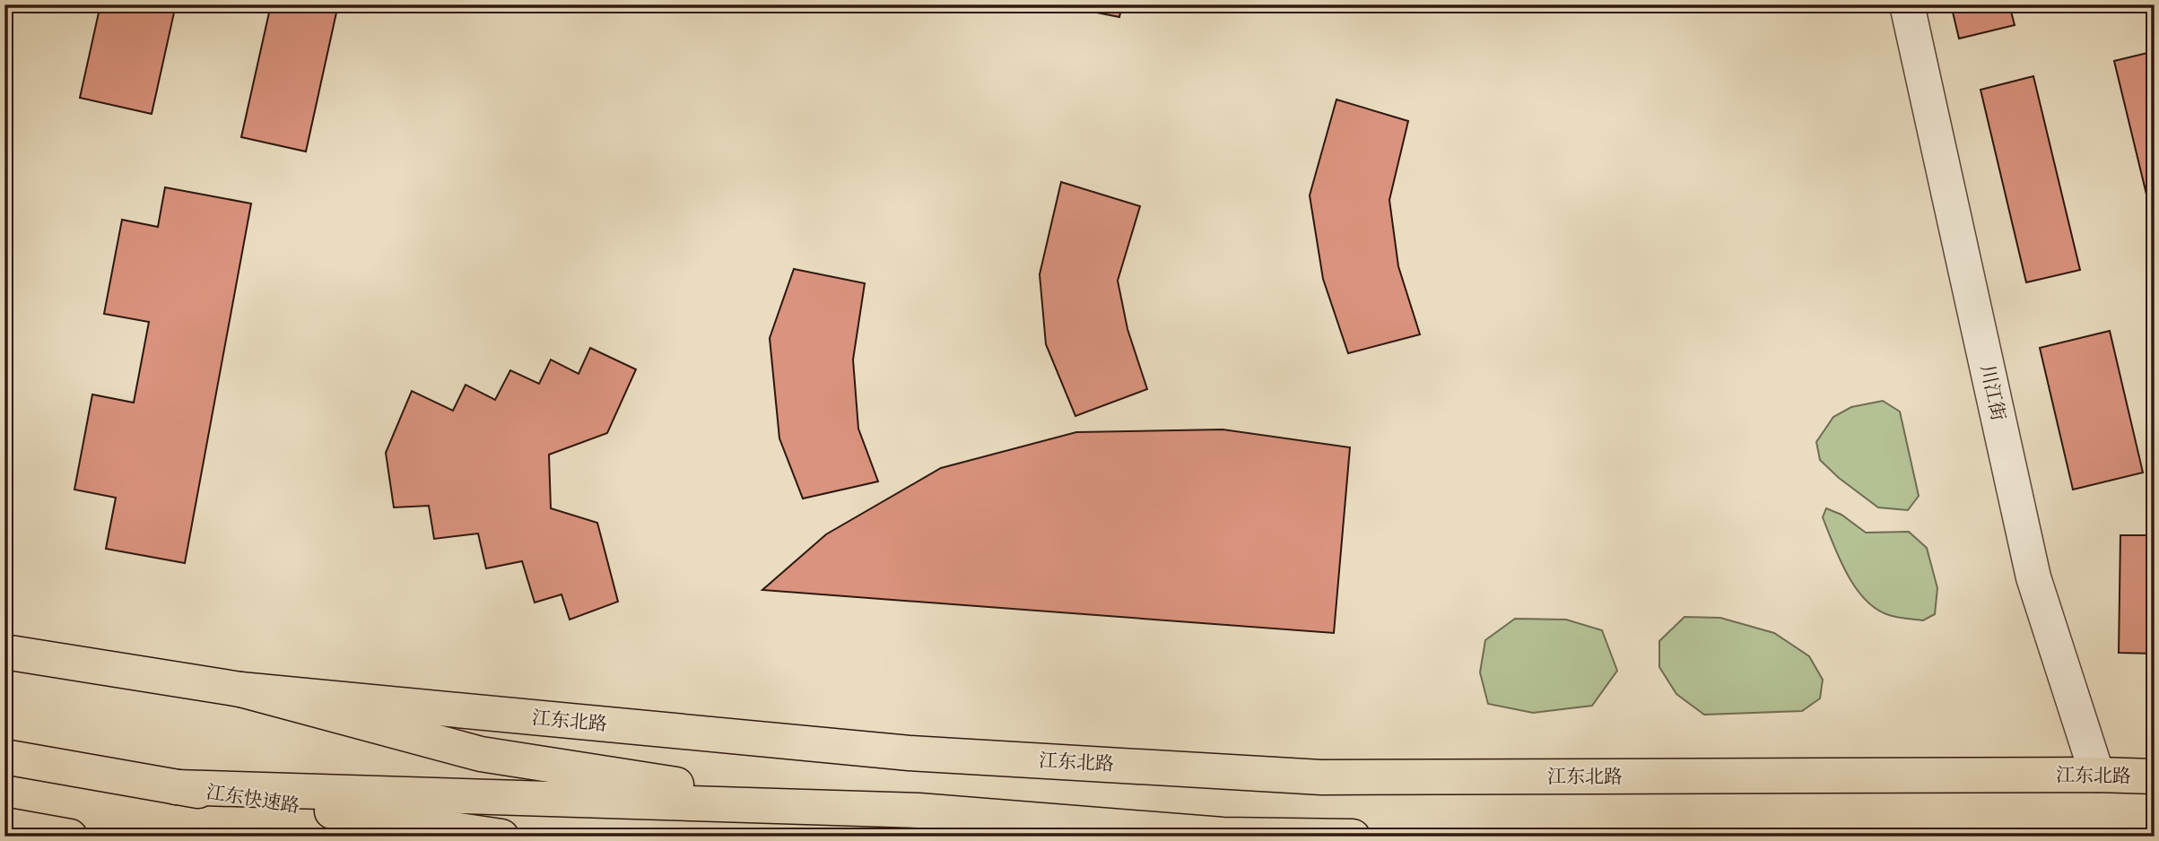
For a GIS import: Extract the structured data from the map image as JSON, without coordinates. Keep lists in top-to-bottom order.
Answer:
{
  "streets": {
    "main road": ["江东北路", "江东快速路"],
    "street": ["川江街"]
  },
  "crossings": [
    ["川江街", "江东北路"]
  ]
}
